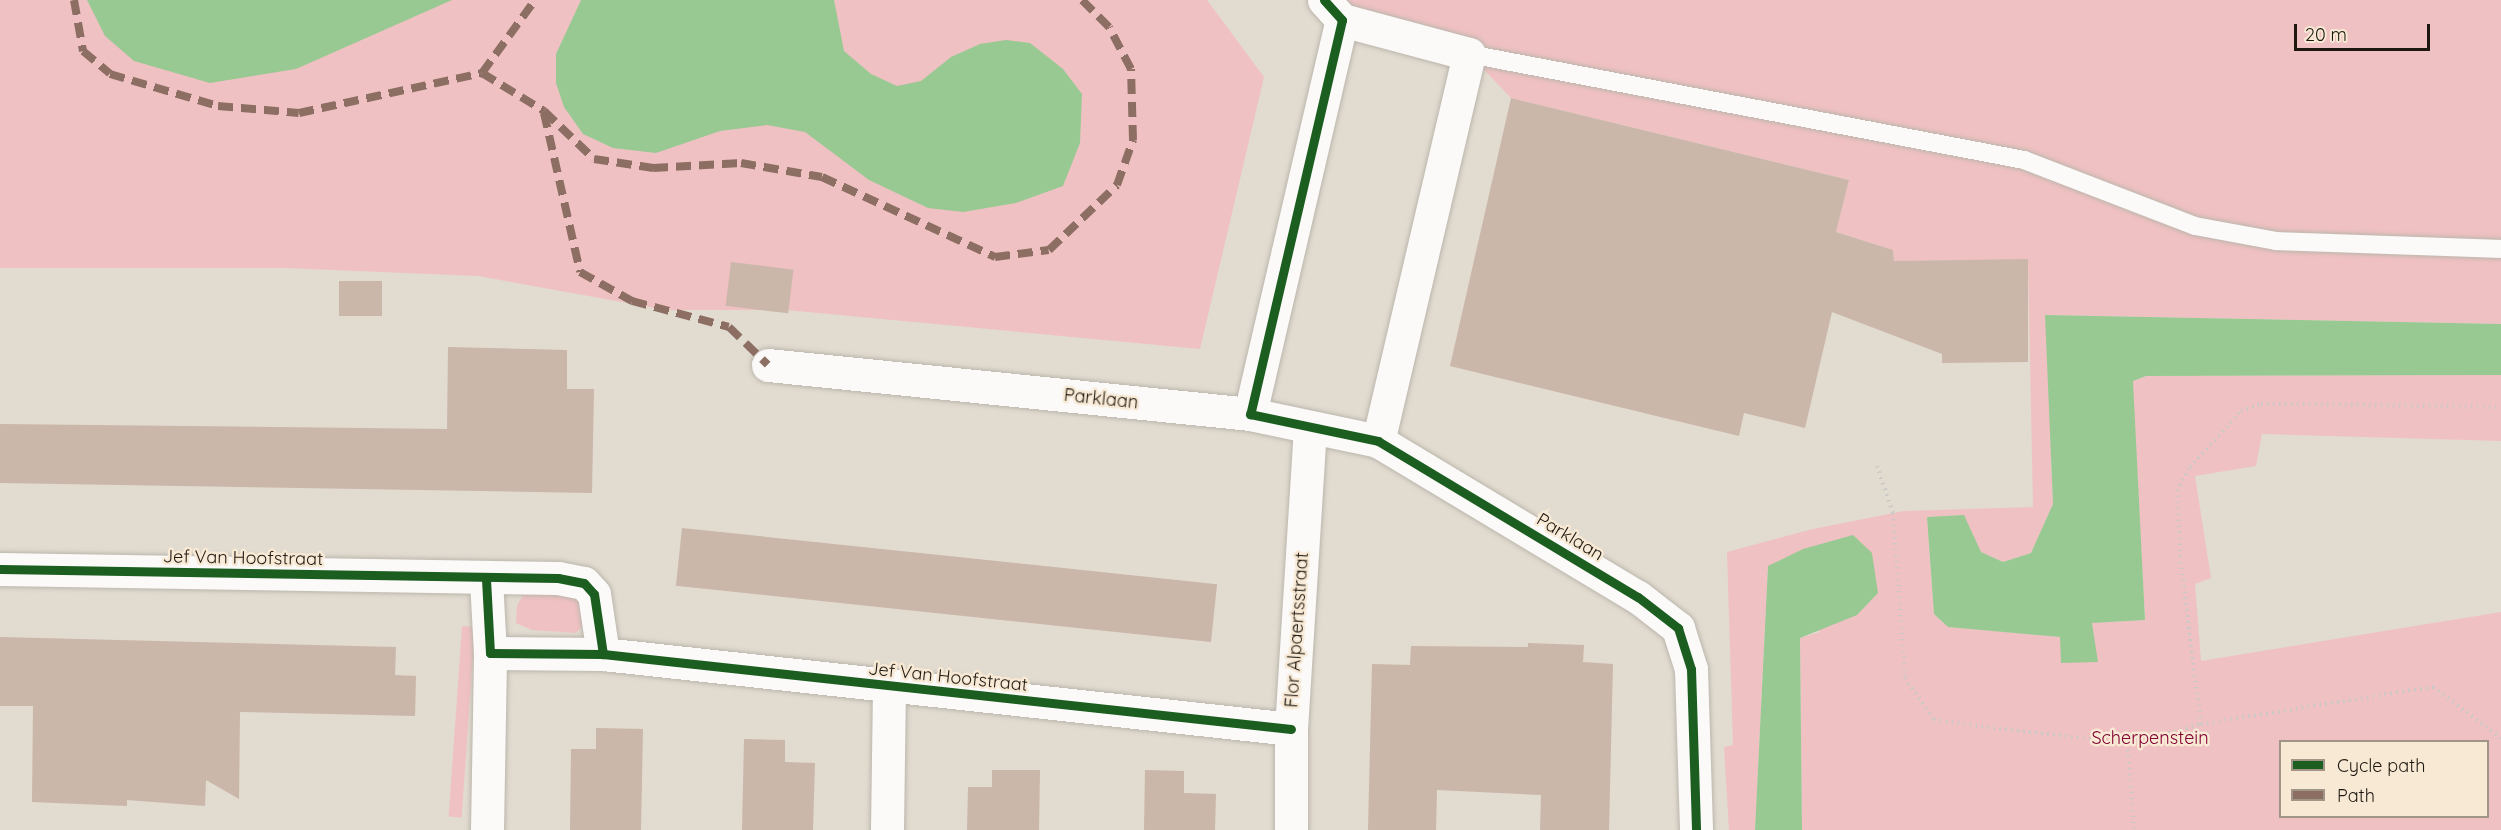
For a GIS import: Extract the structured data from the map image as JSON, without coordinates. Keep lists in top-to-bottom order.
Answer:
{
  "streets": {
    "street": ["Parklaan", "Jef Van Hoofstraat", "Flor Alpaertsstraat"]
  },
  "crossings": [
    ["Parklaan", "Flor Alpaertsstraat"],
    ["Jef Van Hoofstraat", "Flor Alpaertsstraat"]
  ],
  "parks": ["Scherpenstein"],
  "legend": ["Cycle path", "Path"],
  "scale_bar": "20 m"
}
